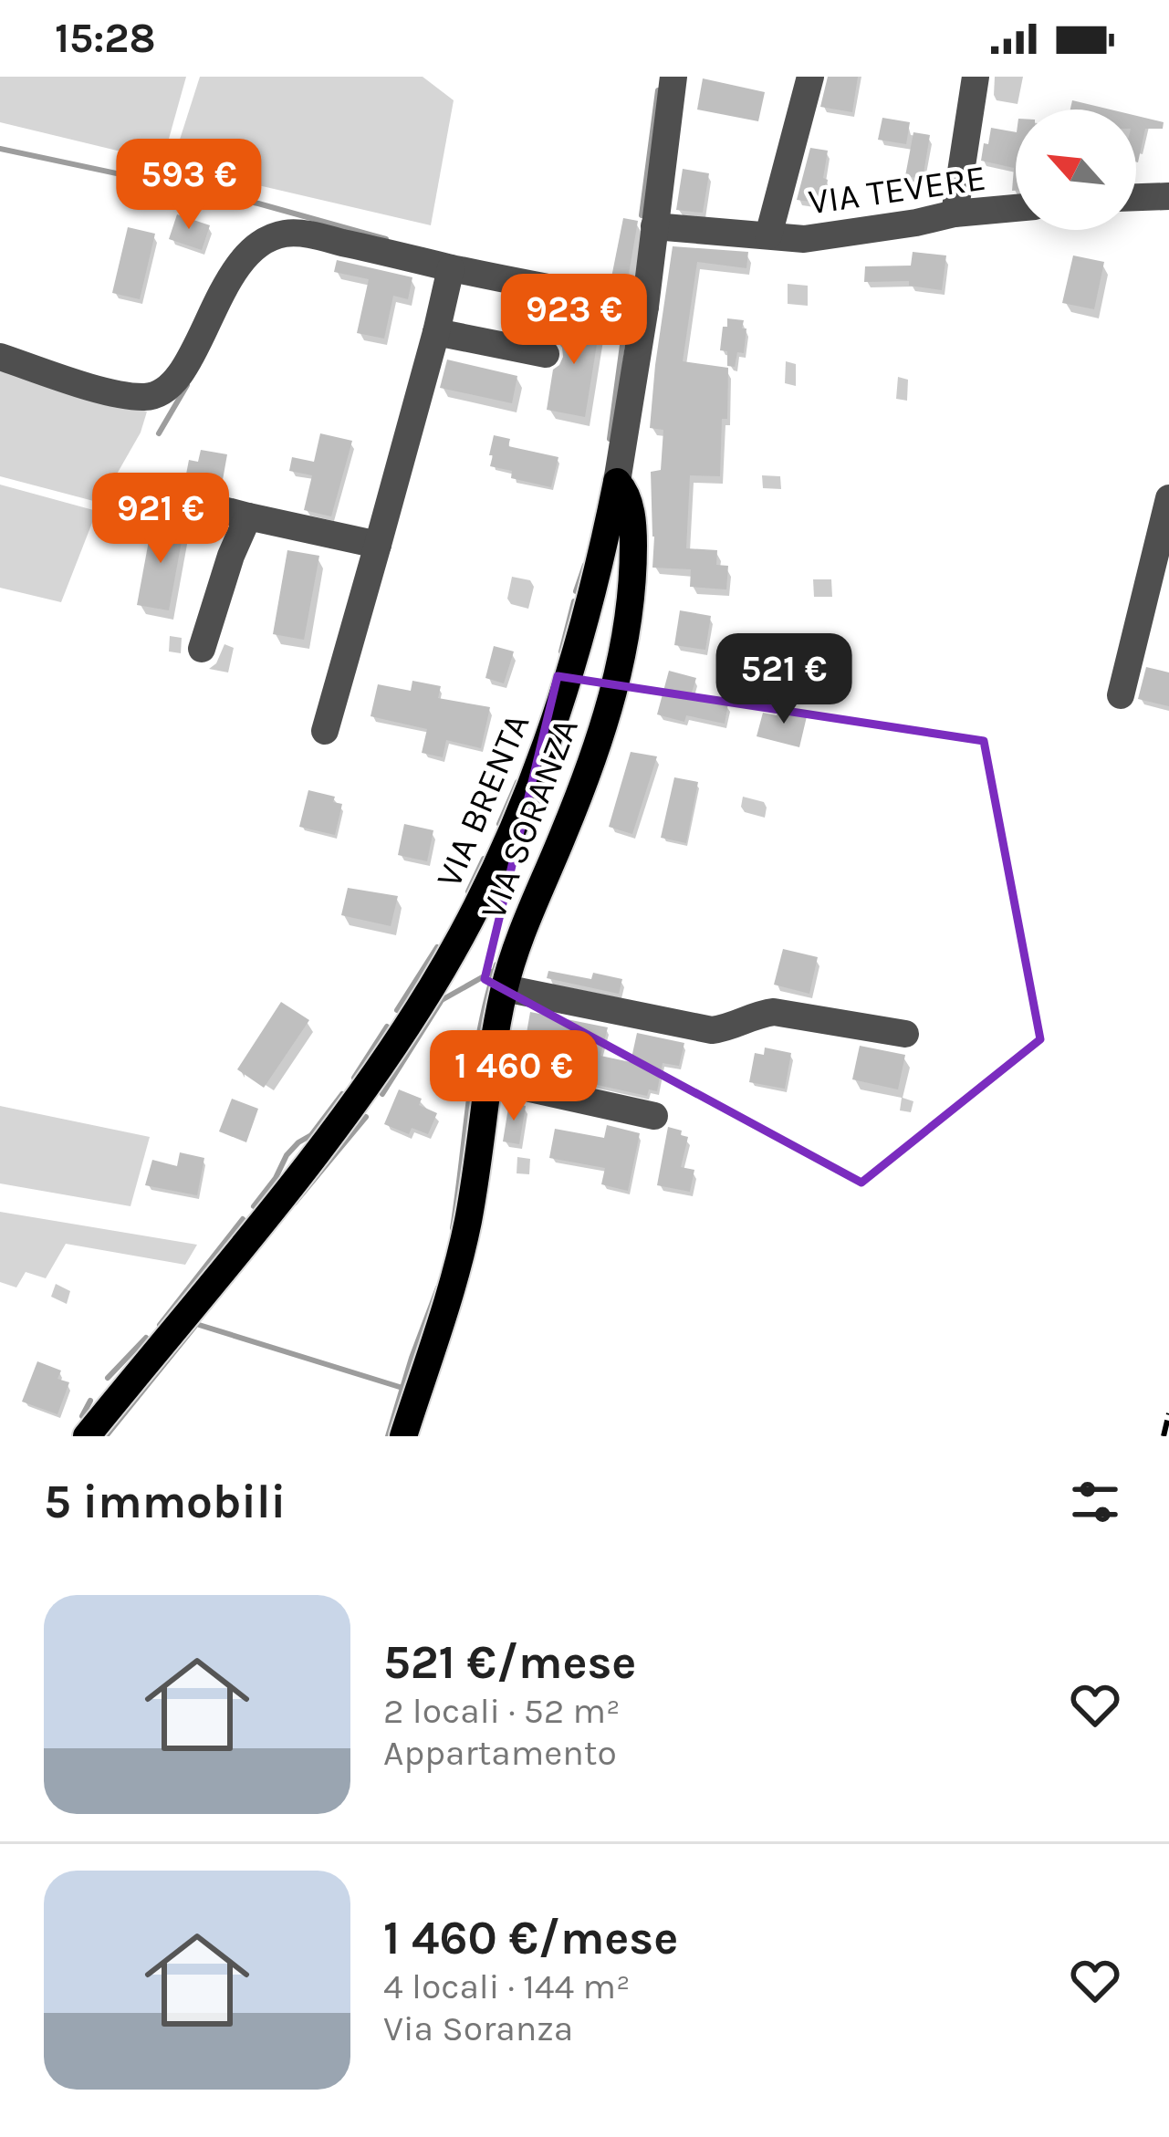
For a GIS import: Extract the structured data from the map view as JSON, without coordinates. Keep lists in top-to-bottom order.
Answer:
{
  "streets": {
    "main road": ["VIA BRENTA", "VIA SORANZA"],
    "street": ["VIA TEVERE"]
  },
  "crossings": [
    ["VIA TEVERE", "VIA BRENTA"],
    ["VIA BRENTA", "VIA SORANZA"]
  ],
  "north": "top left",
  "page": {
    "status": "15:28",
    "price": [
      "593 €",
      "923 €",
      "921 €",
      "521 €",
      "1 460 €"
    ],
    "heading": "5 immobili",
    "list": [
      {
        "name": "521 €/mese",
        "note": "2 locali · 52 m² · Appartamento"
      },
      {
        "name": "1 460 €/mese",
        "note": "4 locali · 144 m² · Via Soranza"
      }
    ]
  }
}
